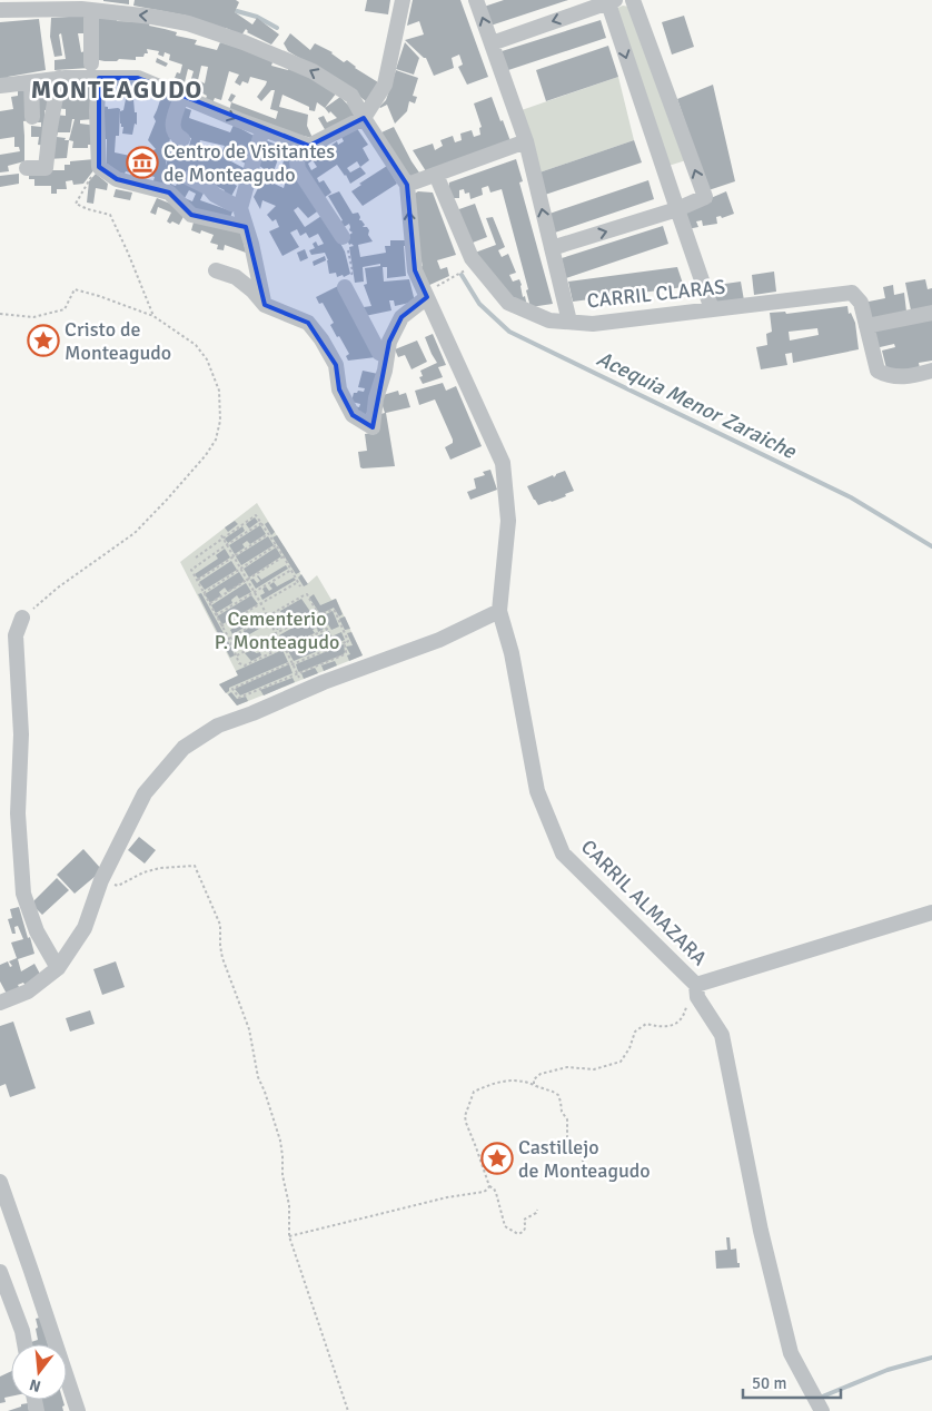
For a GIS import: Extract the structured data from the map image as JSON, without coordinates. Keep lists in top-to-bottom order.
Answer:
{
  "streets": {
    "street": ["CARRIL CLARAS", "CARRIL ALMAZARA"]
  },
  "districts": ["MONTEAGUDO"],
  "water": ["Acequia Menor Zaraiche"],
  "parks": ["Cementerio P. Monteagudo"],
  "places": {
    "museum": ["Centro de Visitantes de Monteagudo"],
    "place": ["Cristo de Monteagudo", "Castillejo de Monteagudo"]
  },
  "scale_bar": "50 m",
  "north": "bottom"
}
